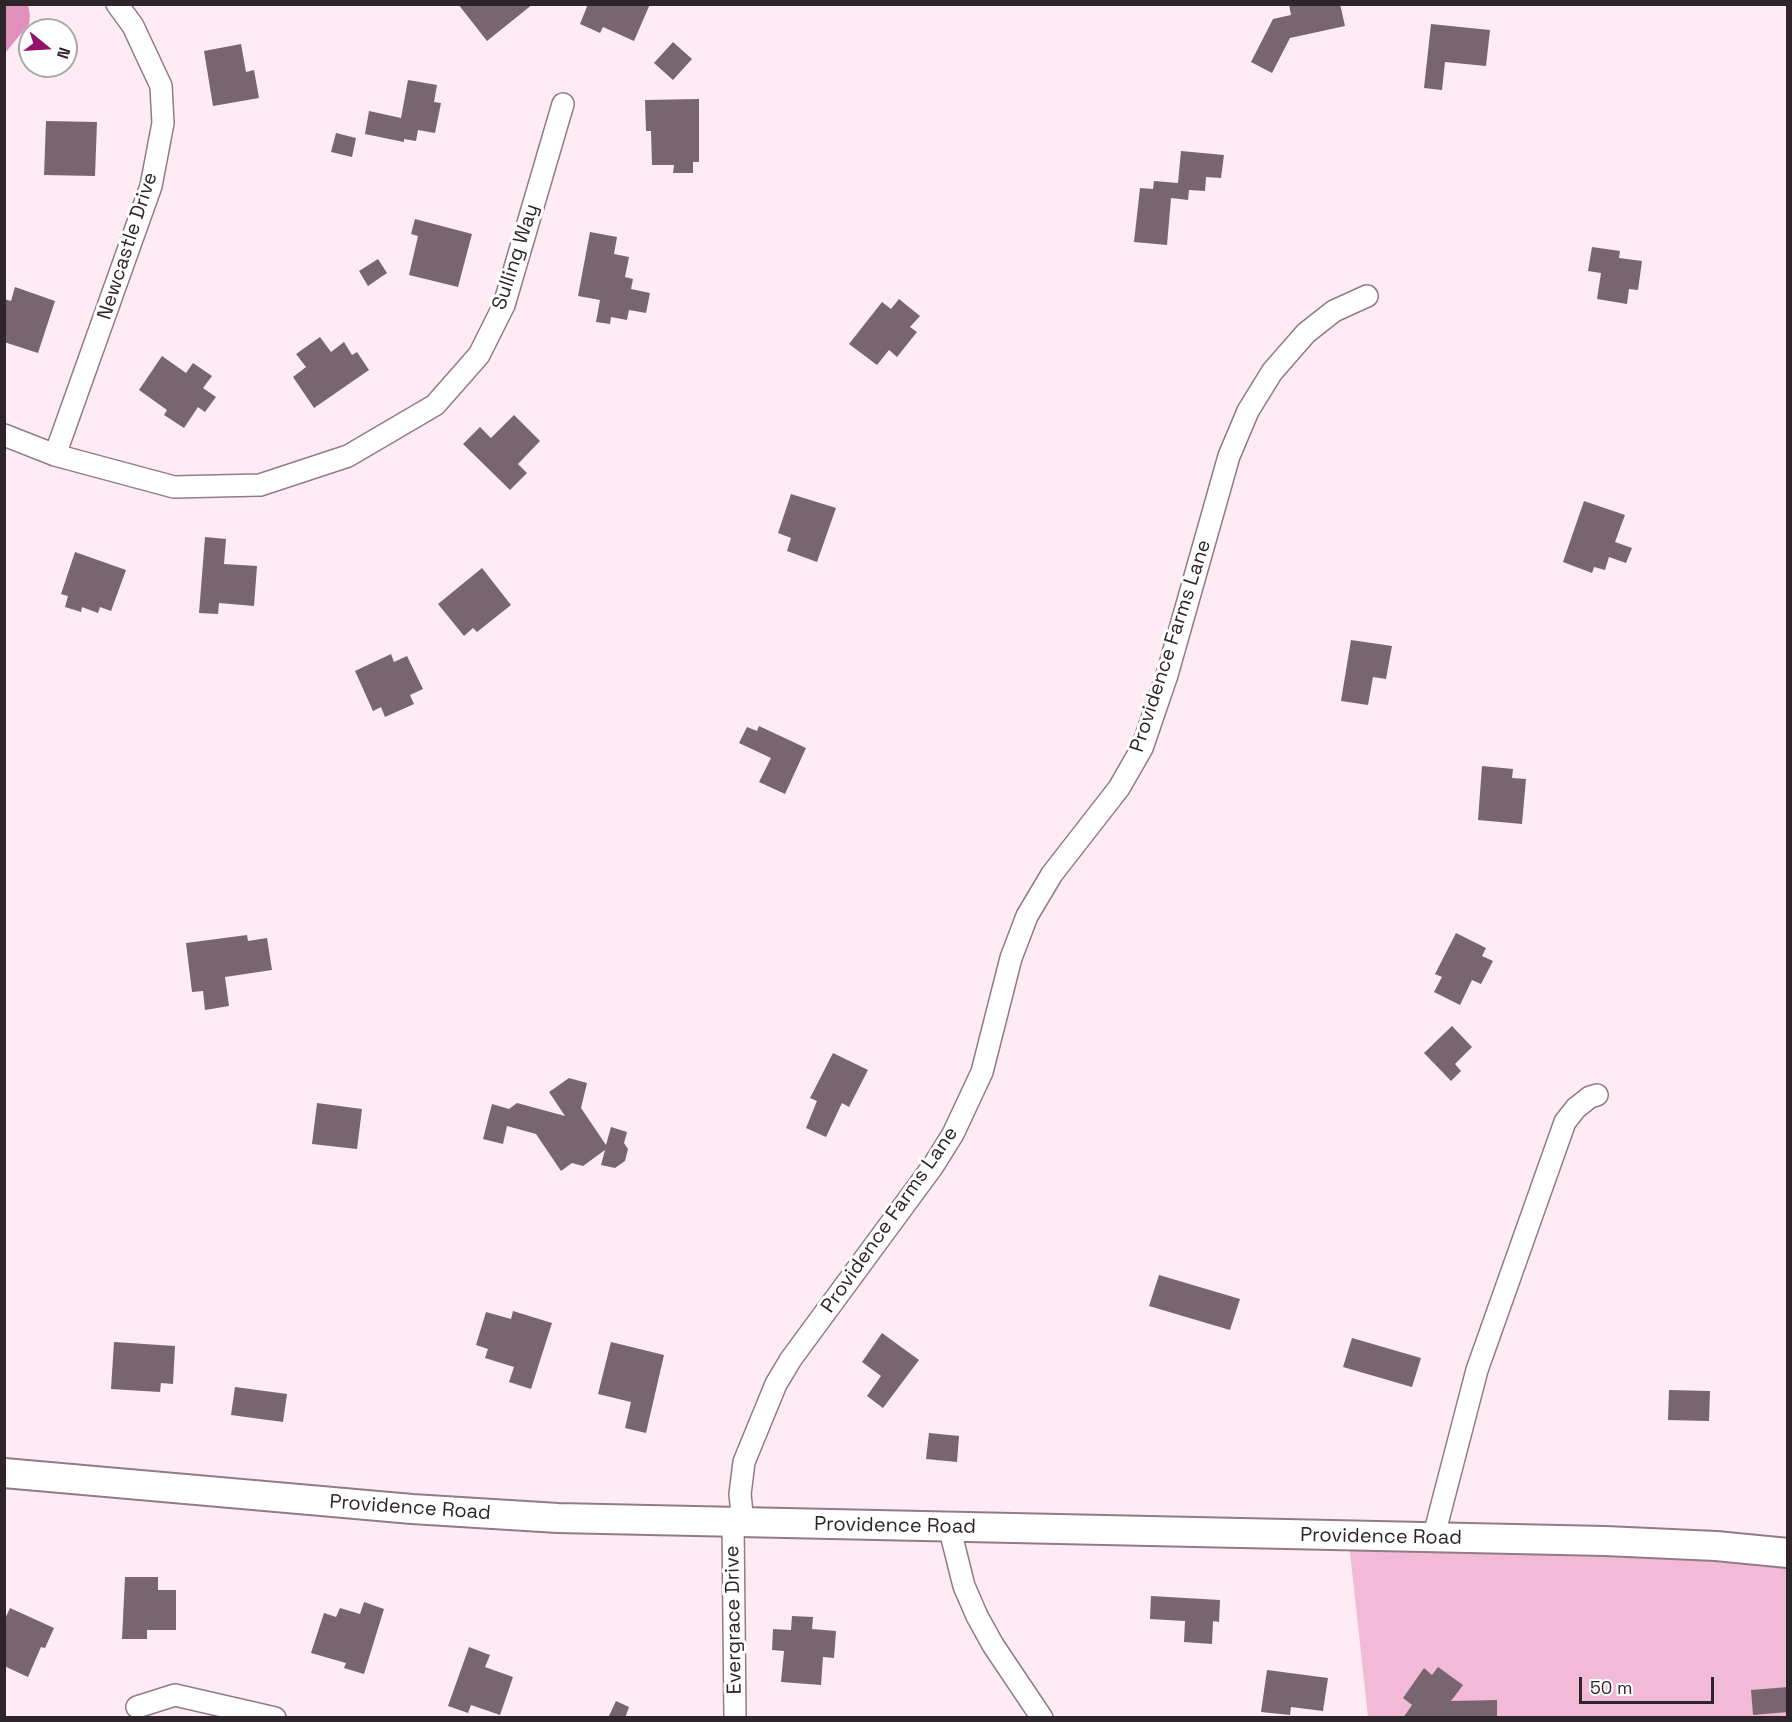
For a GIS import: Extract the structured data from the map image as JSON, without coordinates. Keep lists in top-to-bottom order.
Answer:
{
  "streets": {
    "street": [
      "Newcastle Drive",
      "Sulling Way",
      "Providence Farms Lane",
      "Providence Road",
      "Evergrace Drive"
    ]
  },
  "crossings": [
    ["Newcastle Drive", "Sulling Way"],
    ["Providence Farms Lane", "Providence Road"],
    ["Providence Farms Lane", "Evergrace Drive"],
    ["Providence Road", "Evergrace Drive"]
  ],
  "scale_bar": "50 m",
  "north": "right"
}
